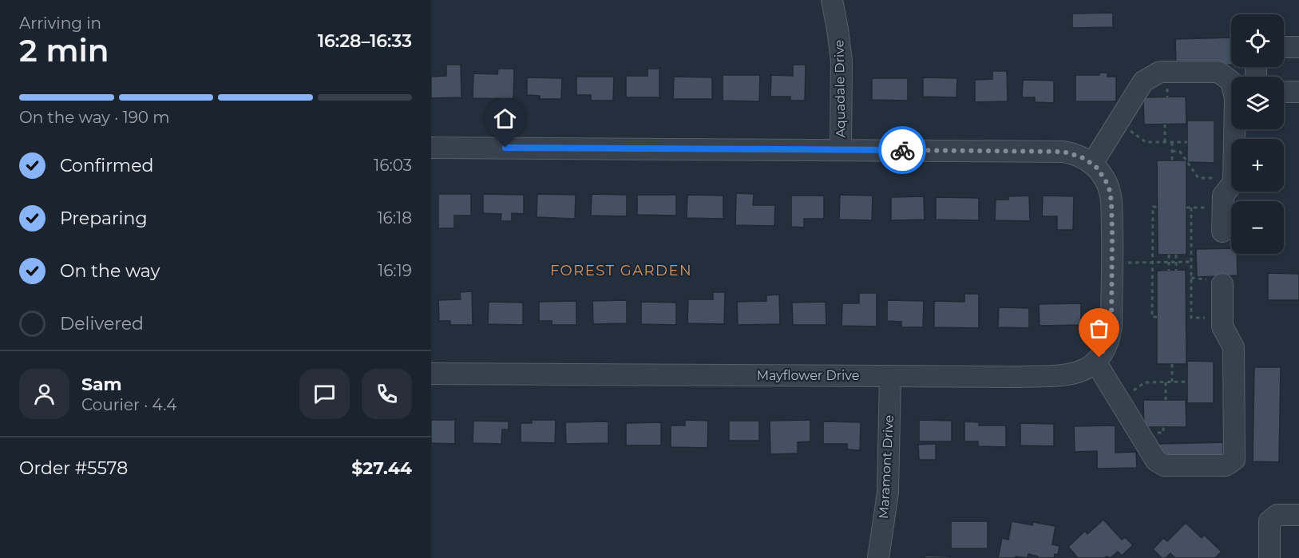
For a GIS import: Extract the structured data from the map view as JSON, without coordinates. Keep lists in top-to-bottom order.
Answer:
{
  "streets": {
    "street": ["Aquadale Drive", "Mayflower Drive", "Maramont Drive"]
  },
  "crossings": [
    ["Mayflower Drive", "Maramont Drive"]
  ],
  "districts": ["FOREST GARDEN"],
  "page": {
    "heading": ["2 min", "Arriving in", "16:28–16:33"],
    "panel": [
      "Sam",
      "Courier · 4.4",
      "Order #5578",
      "$27.44"
    ],
    "map_buttons": ["+", "−"],
    "bar": "On the way · 190 m",
    "list": [
      ["Confirmed", "16:03"],
      ["Preparing", "16:18"],
      ["On the way", "16:19"],
      "Delivered"
    ]
  }
}
